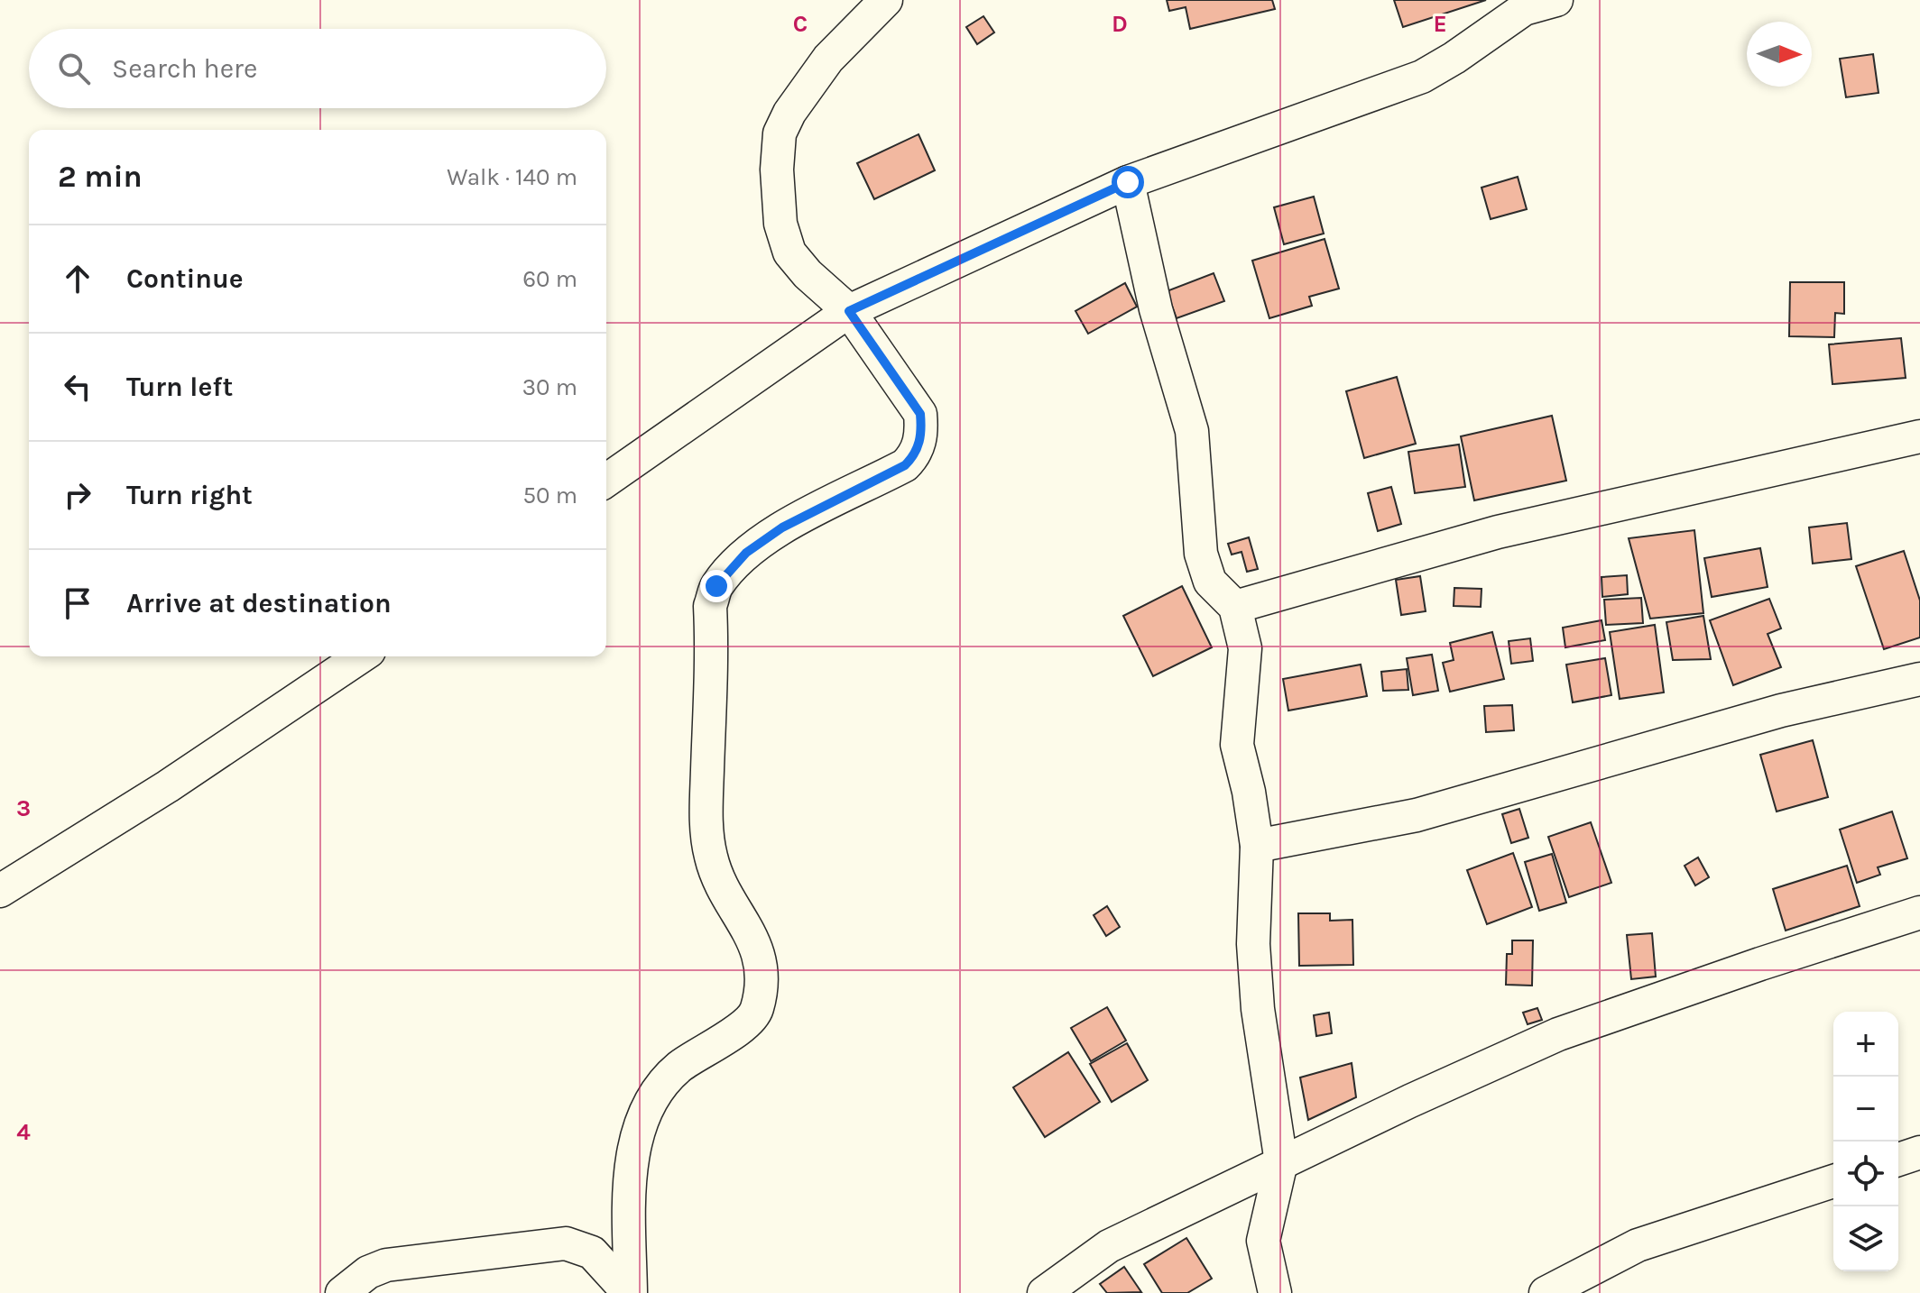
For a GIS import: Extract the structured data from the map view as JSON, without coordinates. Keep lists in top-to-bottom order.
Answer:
{
  "north": "right",
  "page": {
    "search": "Search here",
    "heading": ["2 min", "Walk · 140 m"],
    "list": [
      ["Continue", "60 m"],
      ["Turn left", "30 m"],
      ["Turn right", "50 m"],
      "Arrive at destination"
    ],
    "map_buttons": ["+", "−"]
  },
  "grid": {
    "columns": ["C", "D", "E"],
    "rows": ["3", "4"]
  }
}
